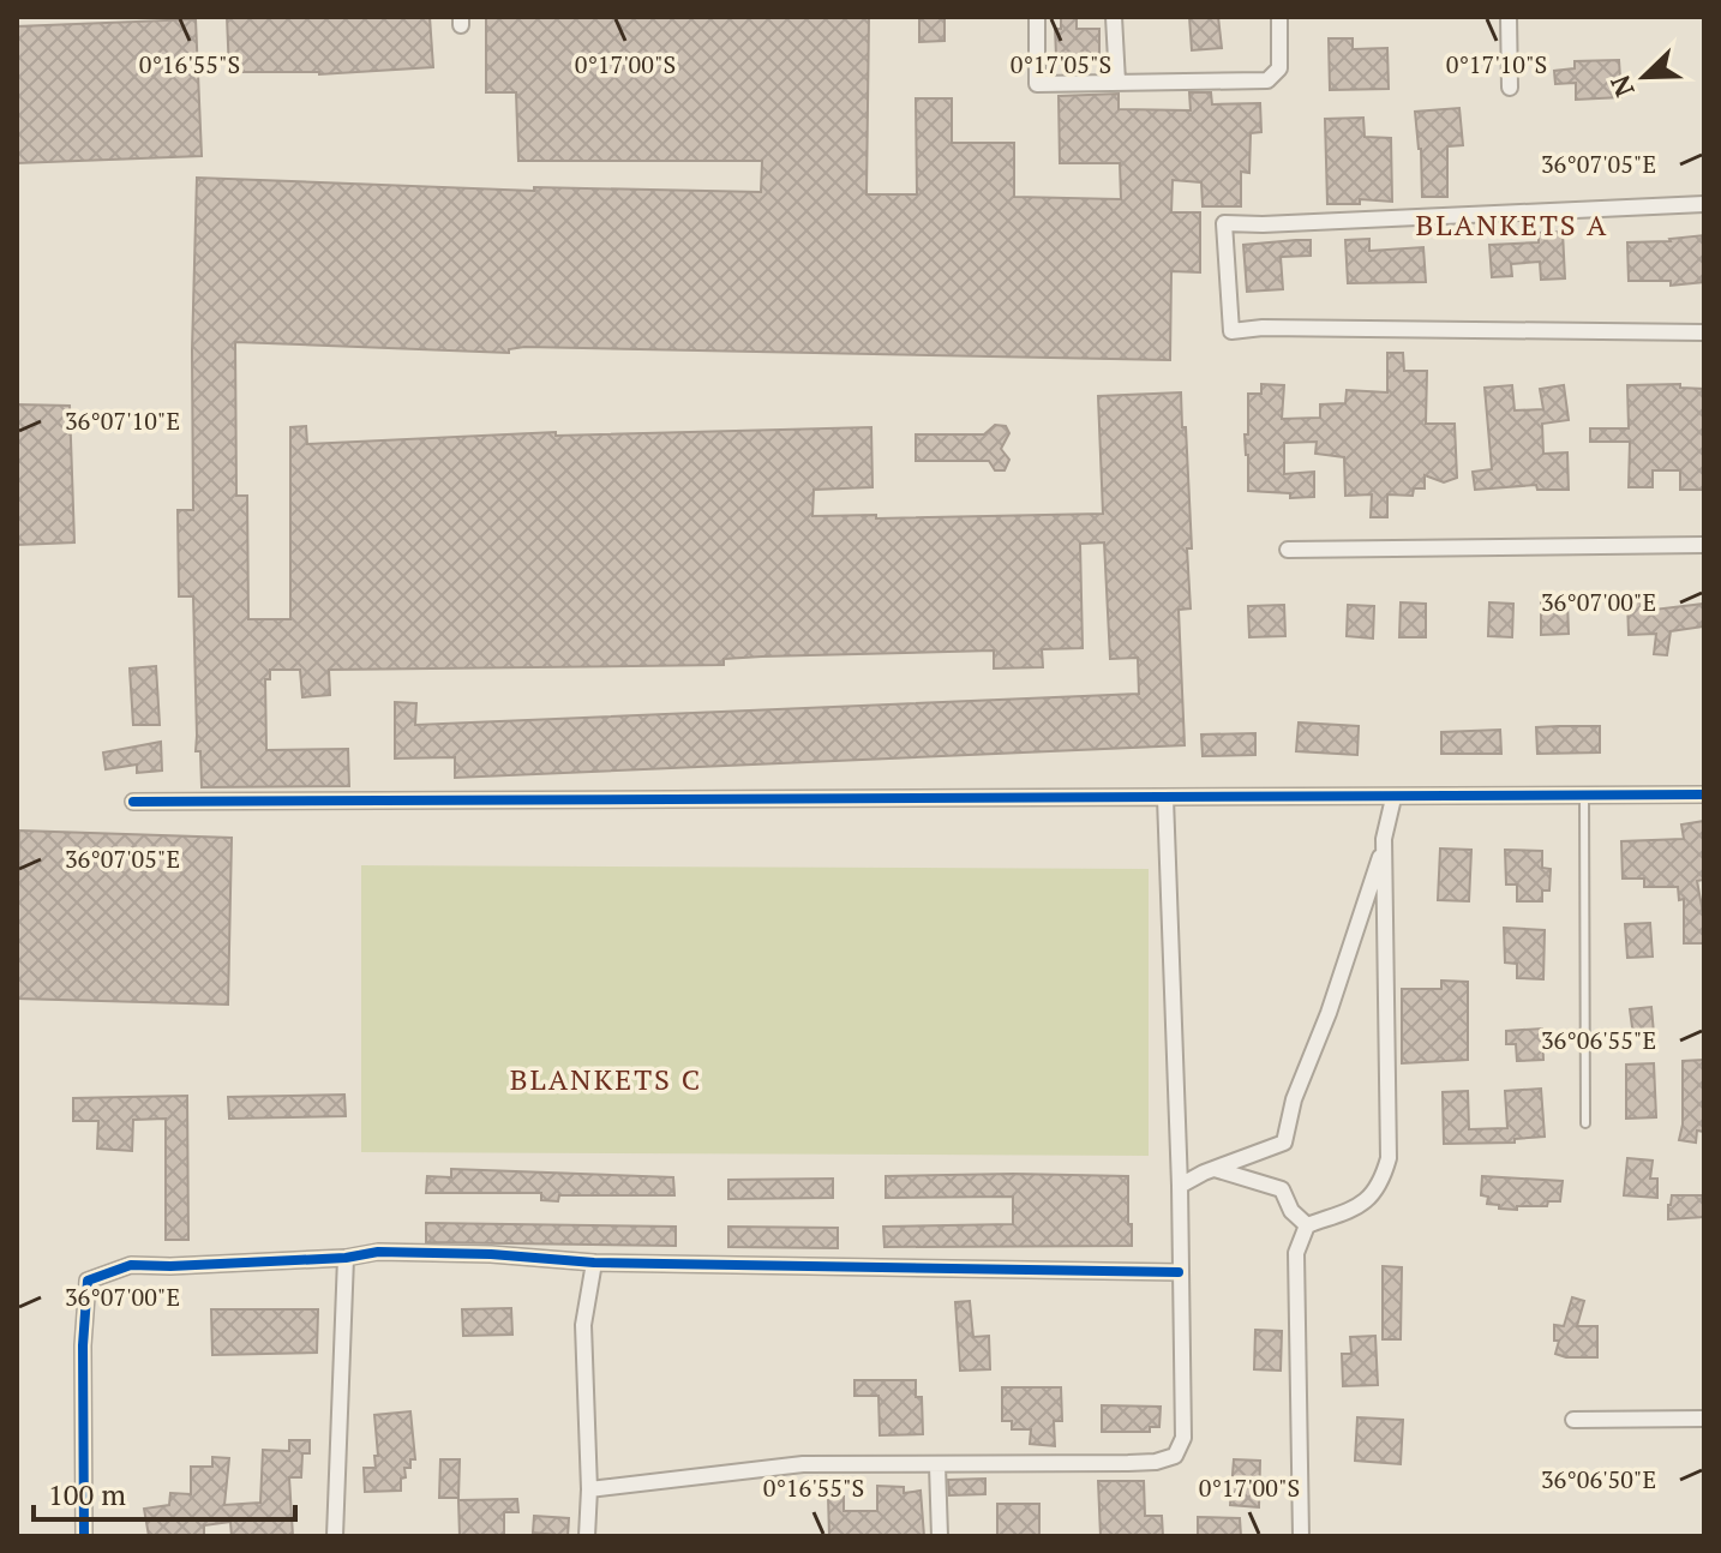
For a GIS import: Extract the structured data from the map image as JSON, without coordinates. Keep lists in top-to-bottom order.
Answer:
{
  "districts": ["BLANKETS A", "BLANKETS C"],
  "scale_bar": "100 m",
  "north": "bottom left",
  "coordinates": [
    "0°16'55\"S",
    "0°17'00\"S",
    "0°17'05\"S",
    "0°17'10\"S",
    "36°07'05\"E",
    "36°07'10\"E",
    "36°07'00\"E",
    "36°06'55\"E",
    "36°06'50\"E"
  ]
}
